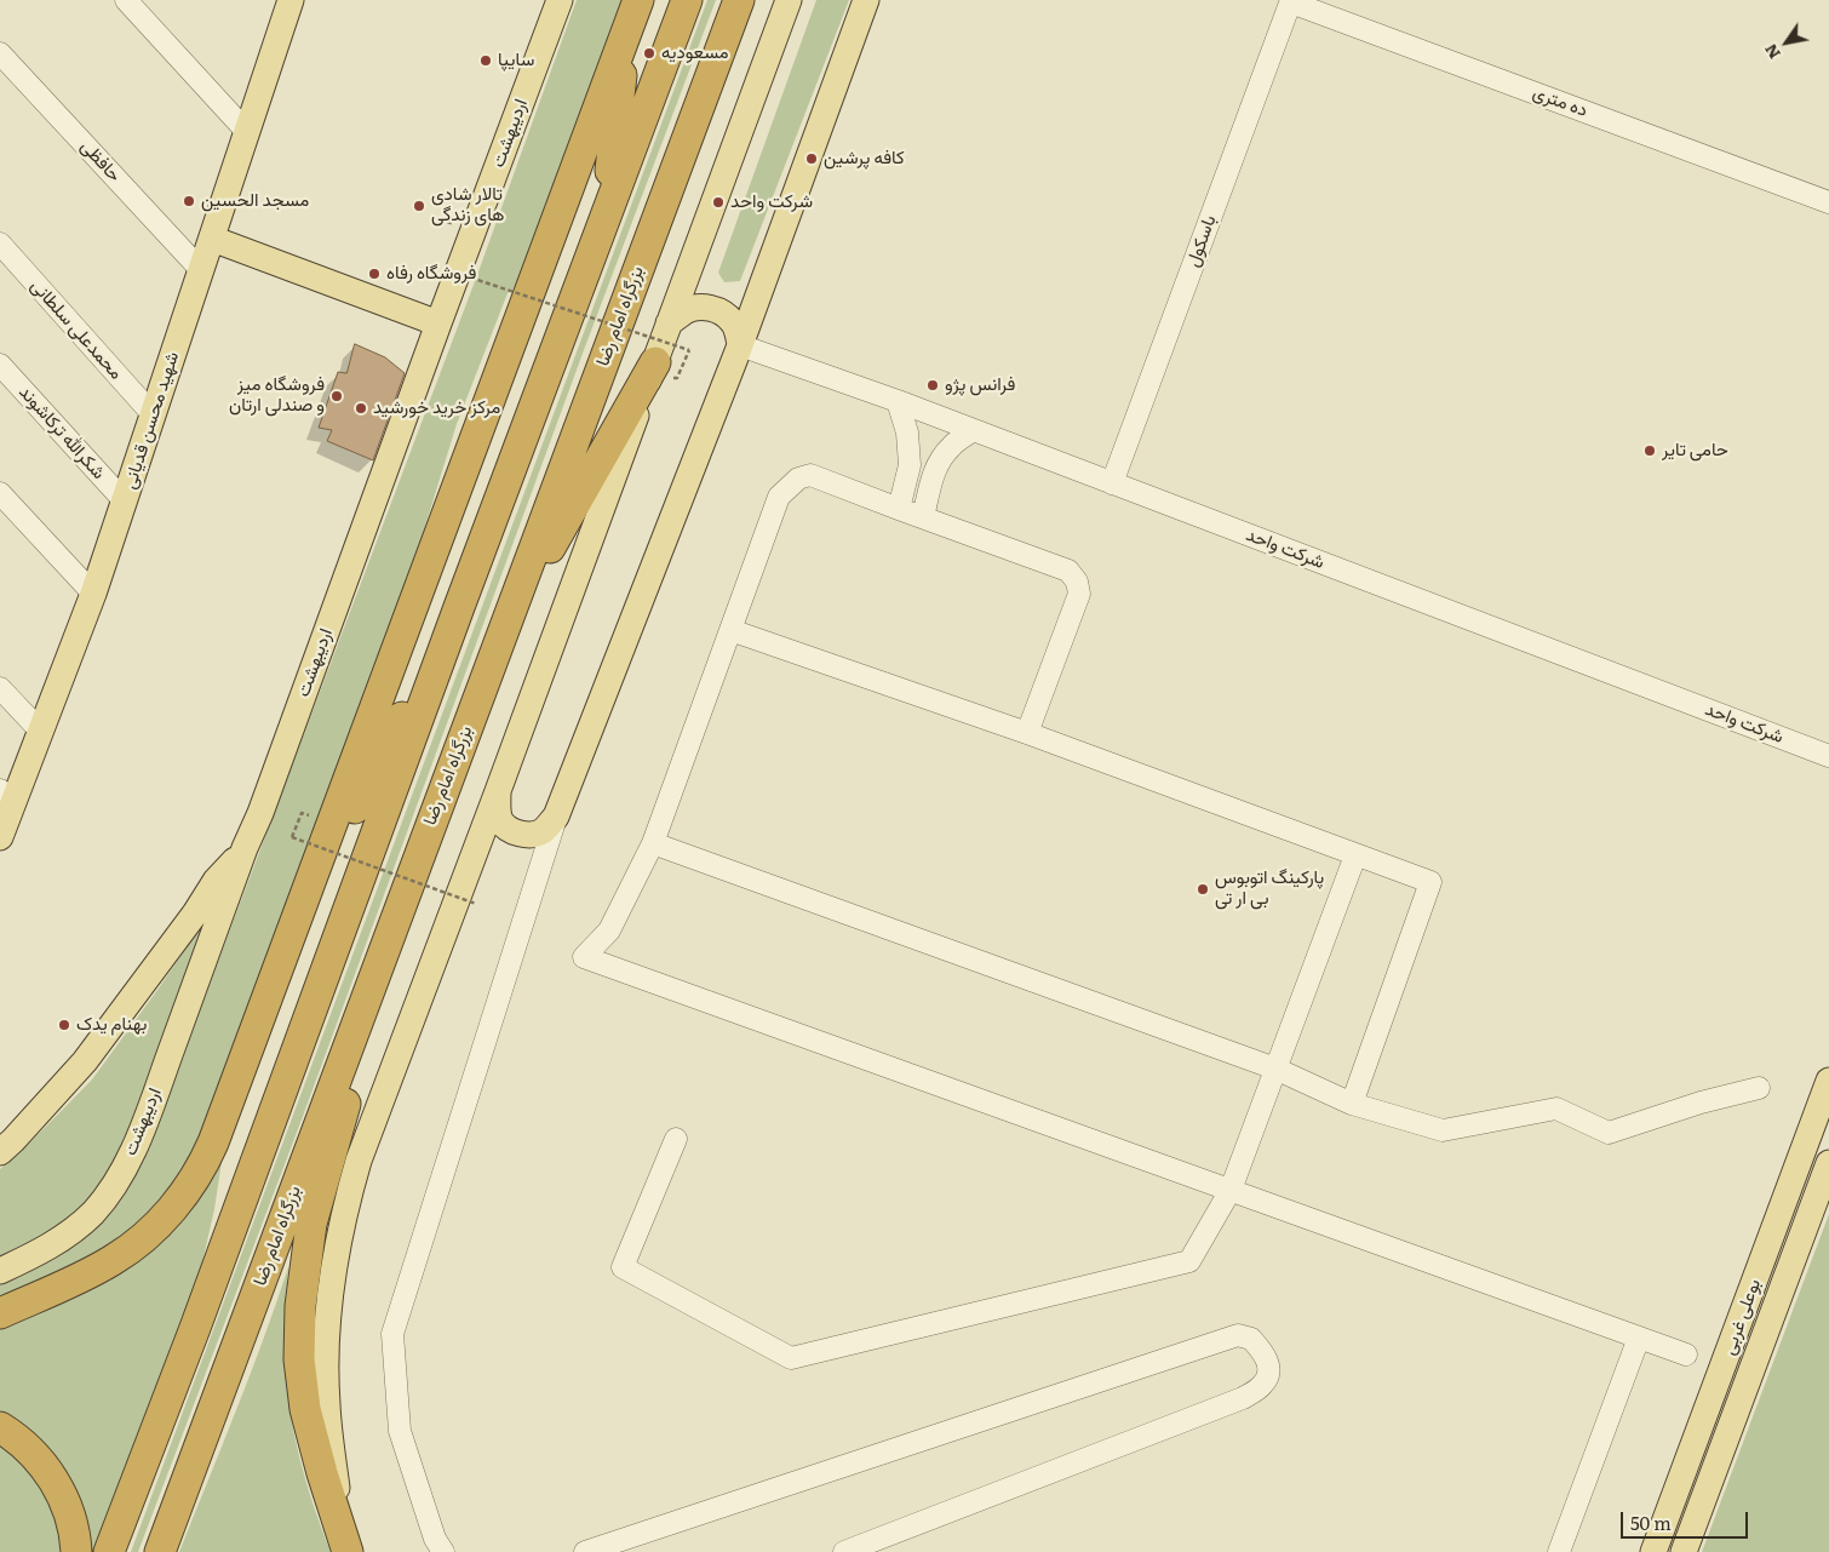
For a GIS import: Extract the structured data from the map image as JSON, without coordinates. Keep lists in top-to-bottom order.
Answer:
{
  "streets": {
    "highway": ["بزرگراه امام رضا"],
    "main road": ["اردیبهشت", "شهید محسن قدیانی", "بوعلی غربی"],
    "street": [
      "ده متری",
      "حافظی",
      "باسکول",
      "محمدعلی سلطانی",
      "شکرالله ترکاشوند",
      "شرکت واحد"
    ]
  },
  "crossings": [
    ["ده متری", "باسکول"],
    ["حافظی", "شهید محسن قدیانی"],
    ["باسکول", "شرکت واحد"],
    ["محمدعلی سلطانی", "شهید محسن قدیانی"],
    ["شهید محسن قدیانی", "شکرالله ترکاشوند"]
  ],
  "places": [
    "مسعودیه",
    "سایپا",
    "کافه پرشین",
    "مسجد الحسین",
    "شرکت واحد",
    "تالار شادی های زندگی",
    "فروشگاه رفاه",
    "فرانس پژو",
    "فروشگاه میز و صندلی ارتان",
    "مرکز خرید خورشید",
    "حامی تایر",
    "پارکینگ اتوبوس بی ار تی",
    "بهنام یدک"
  ],
  "scale_bar": "50 m",
  "north": "bottom left"
}
